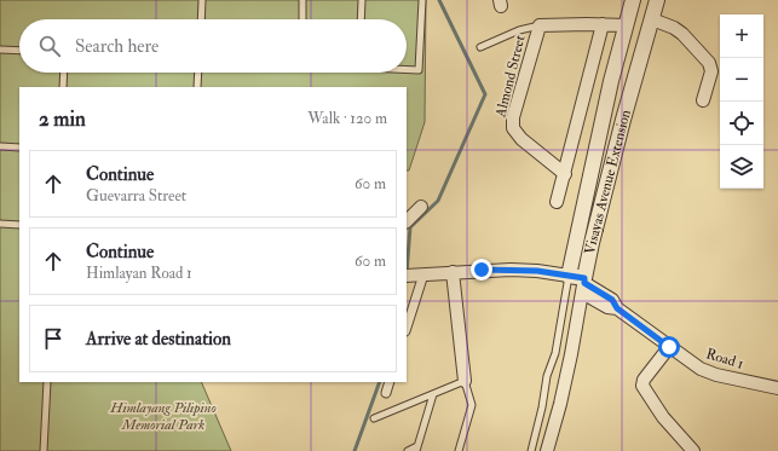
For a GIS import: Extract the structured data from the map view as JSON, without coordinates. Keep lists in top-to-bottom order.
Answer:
{
  "streets": {
    "street": ["Almond Street", "Visayas Avenue Extension", "Road 1"]
  },
  "crossings": [
    ["Almond Street", "Visayas Avenue Extension"],
    ["Visayas Avenue Extension", "Road 1"]
  ],
  "parks": ["Himlayang Pilipino Memorial Park"],
  "page": {
    "map_buttons": ["+", "−"],
    "search": "Search here",
    "heading": ["2 min", "Walk · 120 m"],
    "list": [
      ["Continue", "Guevarra Street", "60 m"],
      ["Continue", "Himlayan Road 1", "60 m"],
      "Arrive at destination"
    ]
  }
}
